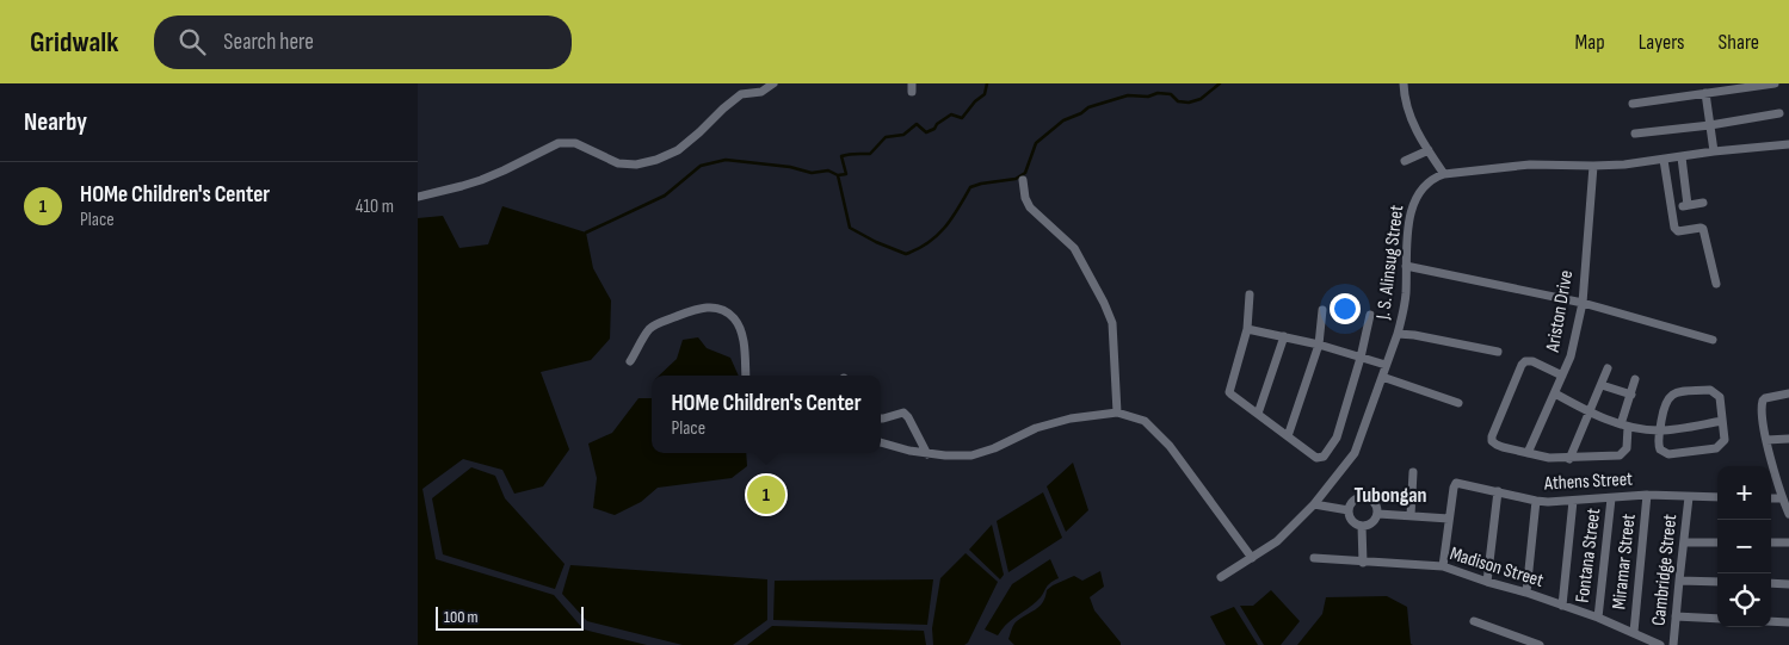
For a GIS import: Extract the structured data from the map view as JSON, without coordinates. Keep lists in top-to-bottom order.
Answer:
{
  "streets": {
    "street": [
      "J. S. Alinsug Street",
      "Ariston Drive",
      "Athens Street",
      "Fontana Street",
      "Miramar Street",
      "Madison Street",
      "Cambridge Street"
    ]
  },
  "crossings": [
    ["J. S. Alinsug Street", "Ariston Drive"],
    ["Athens Street", "Fontana Street"],
    ["Athens Street", "Miramar Street"],
    ["Athens Street", "Cambridge Street"],
    ["Fontana Street", "Madison Street"],
    ["Miramar Street", "Madison Street"]
  ],
  "districts": ["Tubongan"],
  "scale_bar": "100 m",
  "page": {
    "header": "Gridwalk",
    "search": "Search here",
    "nav": ["Map", "Layers", "Share"],
    "heading": "Nearby",
    "list": [
      {
        "mark": "1",
        "name": "HOMe Children's Center",
        "note": "Place",
        "value": "410 m"
      }
    ],
    "popup": ["HOMe Children's Center", "Place"],
    "map_buttons": ["+", "−"],
    "pins": "1",
    "scale": "100 m"
  }
}
